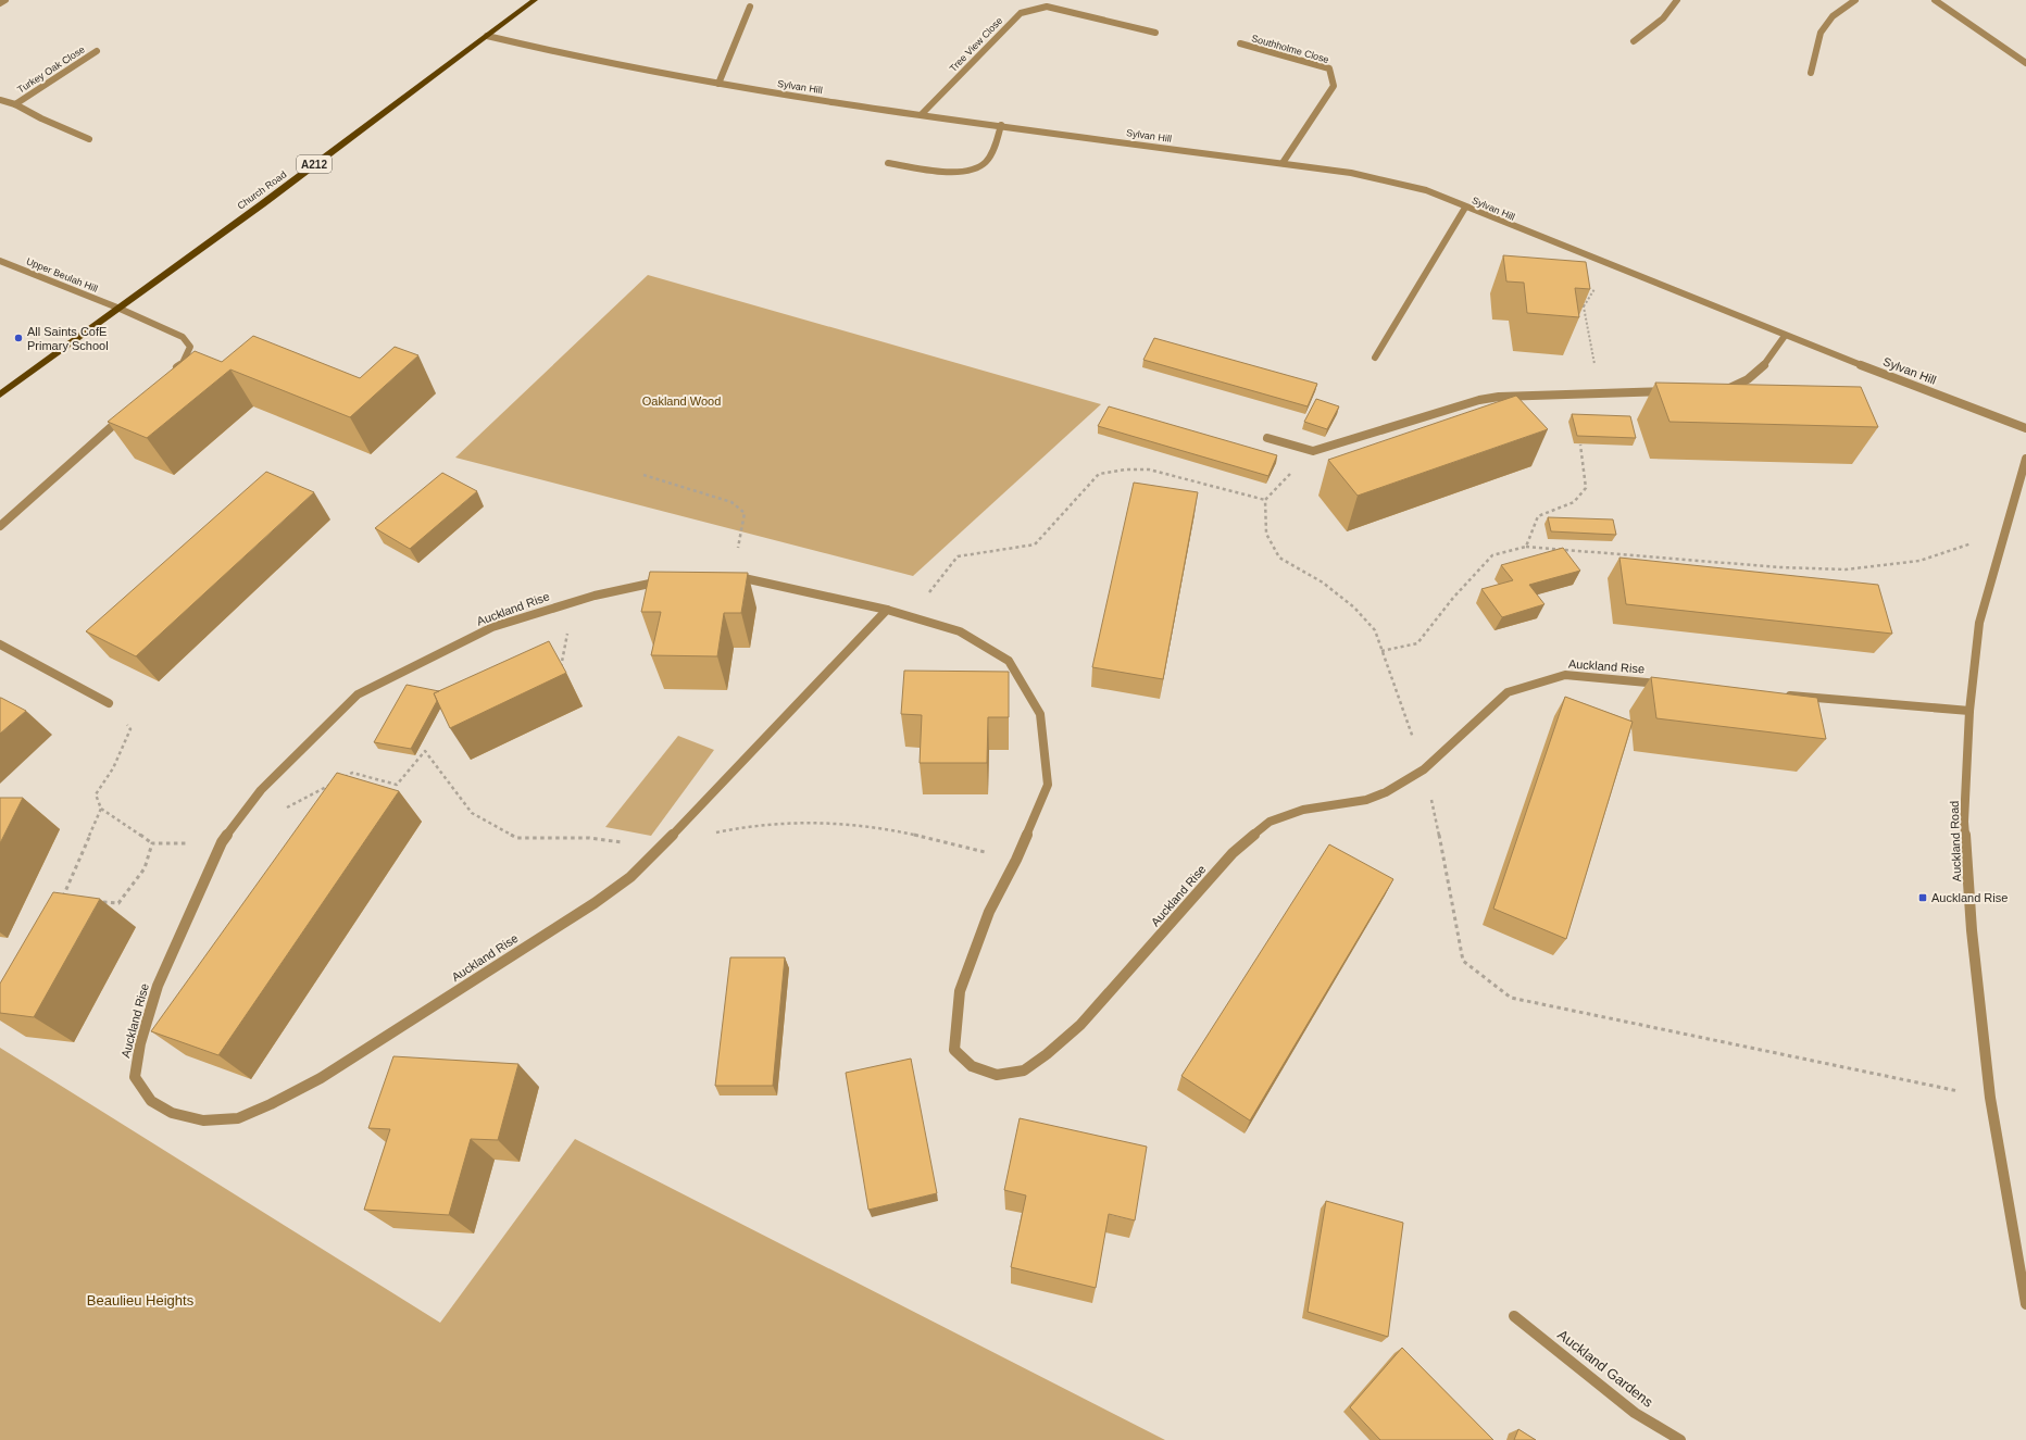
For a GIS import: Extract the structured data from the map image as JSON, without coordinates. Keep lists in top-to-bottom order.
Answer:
{
  "streets": {
    "main road": ["A212", "Church Road"],
    "street": [
      "Tree View Close",
      "Southholme Close",
      "Turkey Oak Close",
      "Sylvan Hill",
      "Upper Beulah Hill",
      "Auckland Rise",
      "Auckland Road",
      "Auckland Gardens"
    ]
  },
  "crossings": [
    ["Tree View Close", "Sylvan Hill"],
    ["Southholme Close", "Sylvan Hill"],
    ["Sylvan Hill", "Church Road"],
    ["Church Road", "Upper Beulah Hill"]
  ],
  "parks": ["Oakland Wood", "Beaulieu Heights"],
  "places": {
    "other": ["All Saints CofE Primary School"],
    "transit": ["Auckland Rise"]
  }
}
